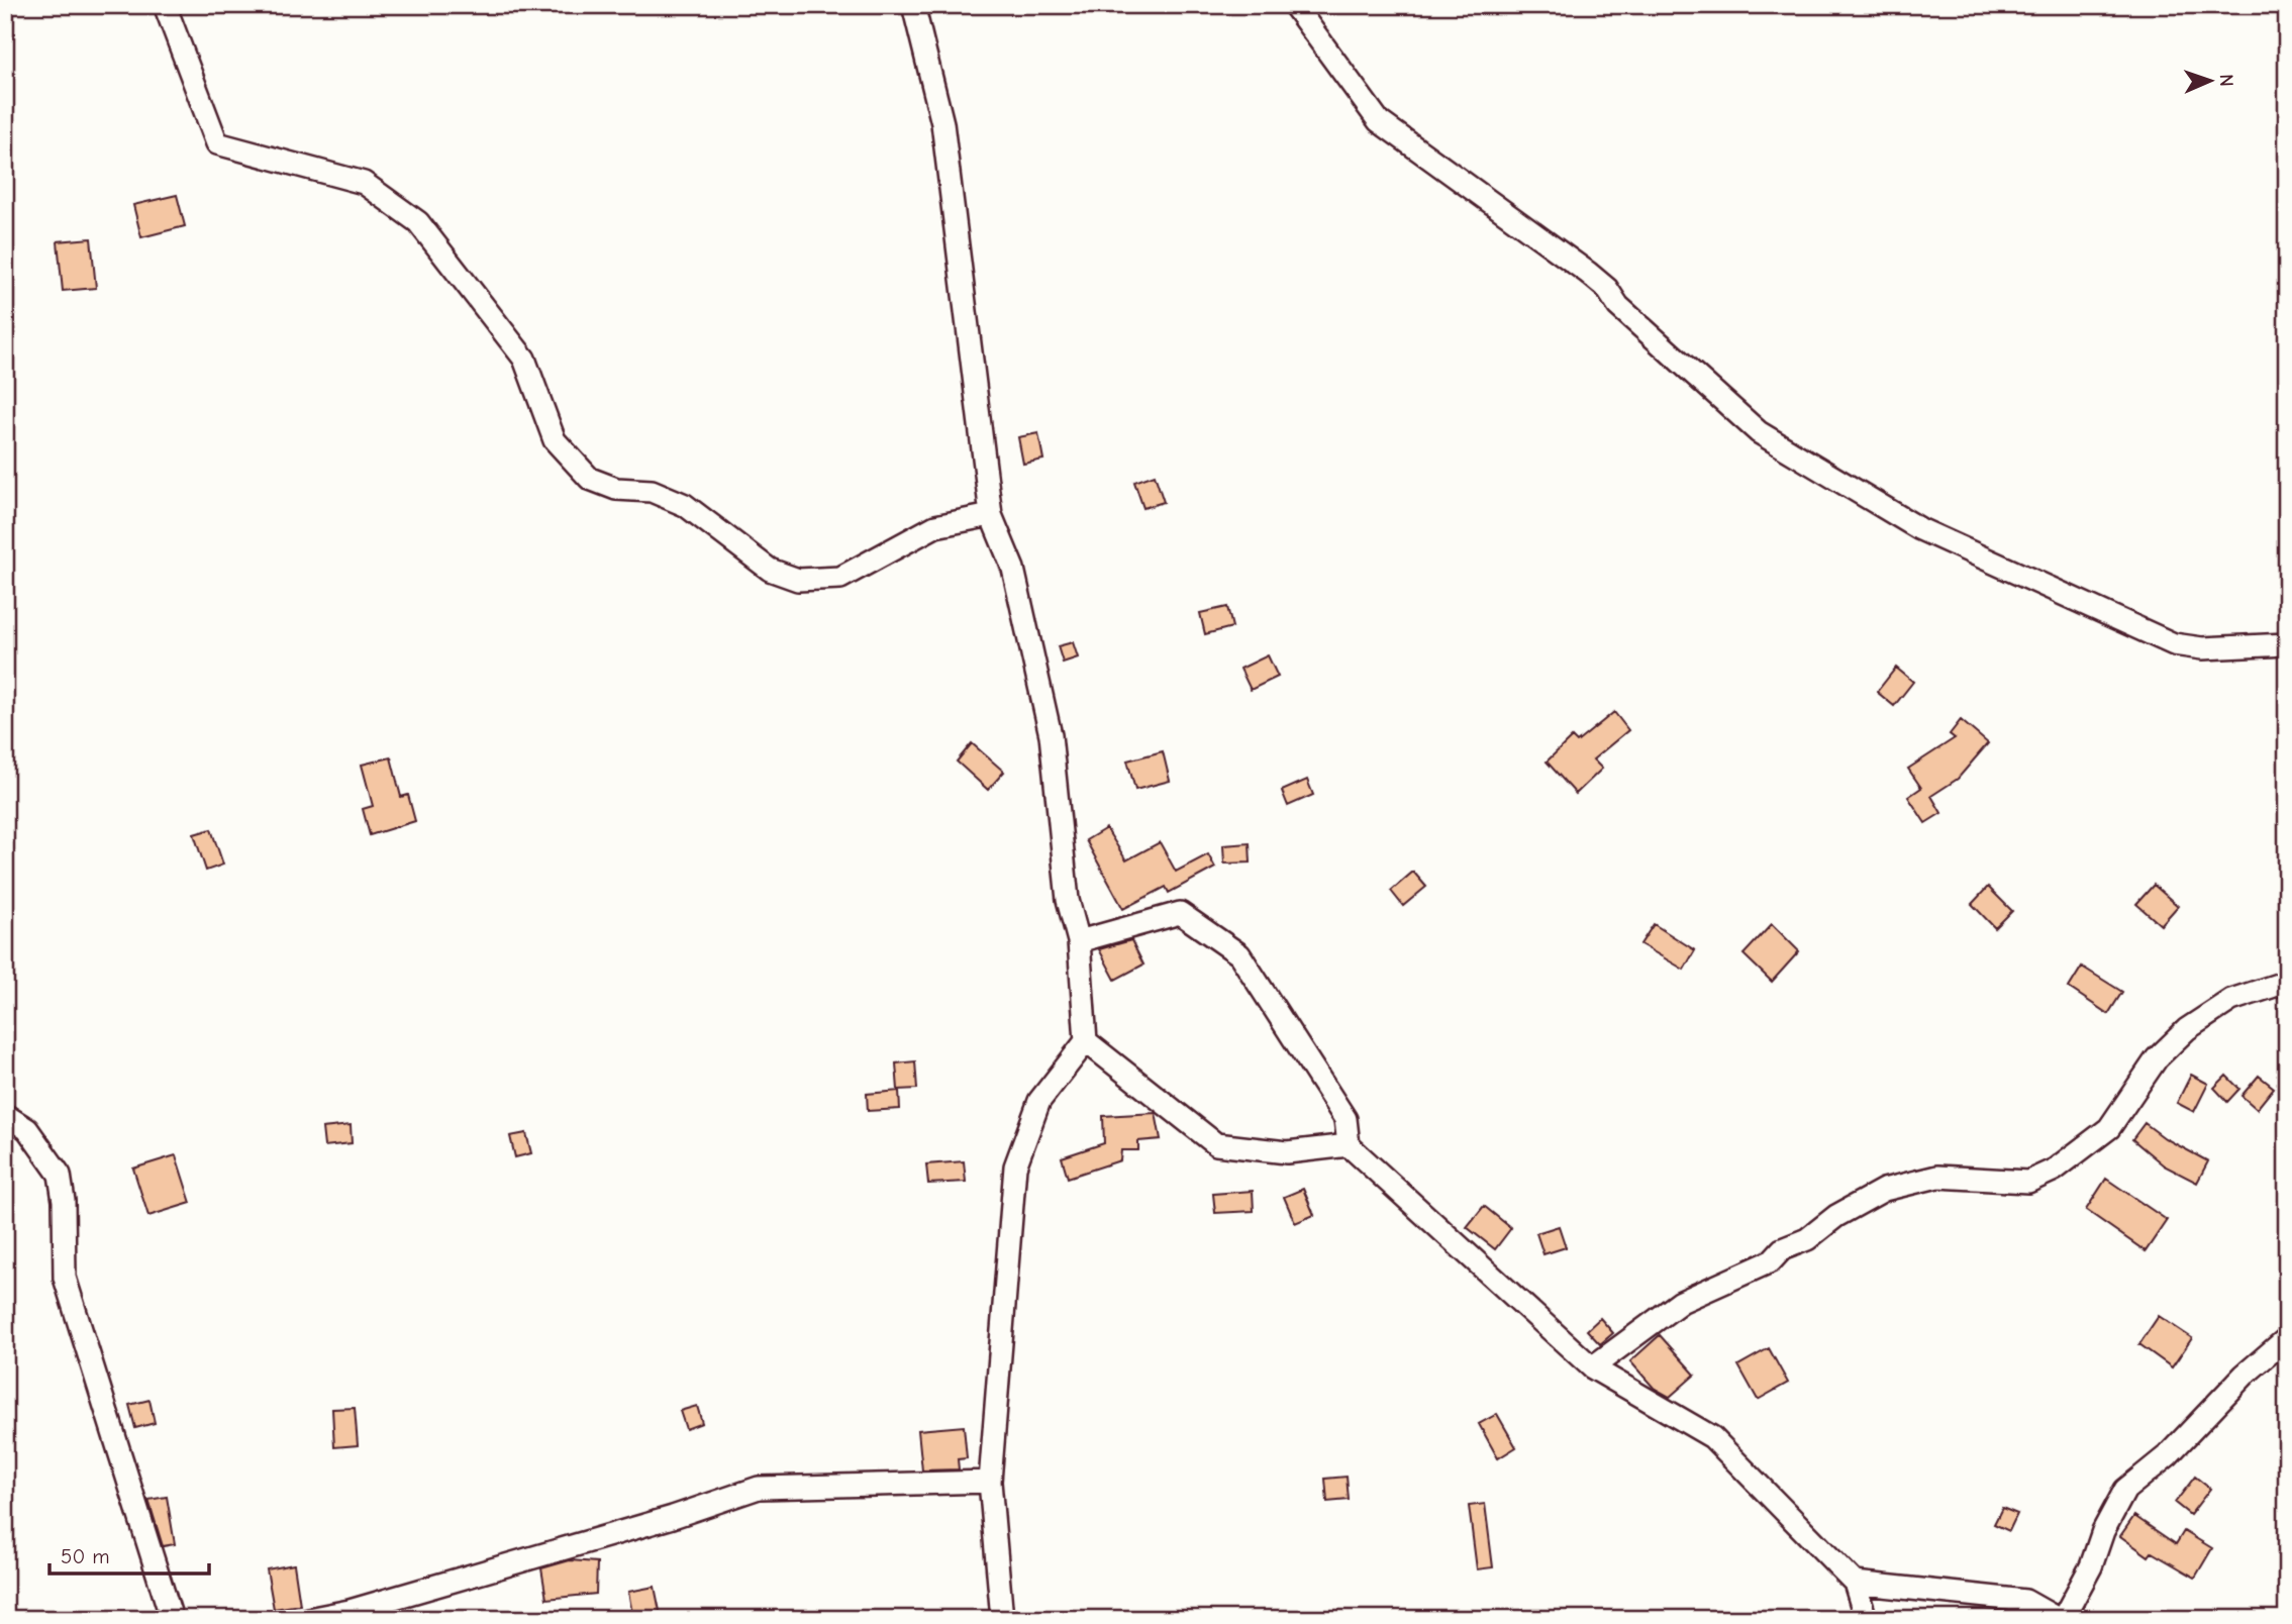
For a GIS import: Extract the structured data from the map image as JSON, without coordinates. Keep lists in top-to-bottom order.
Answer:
{
  "scale_bar": "50 m",
  "north": "right"
}
